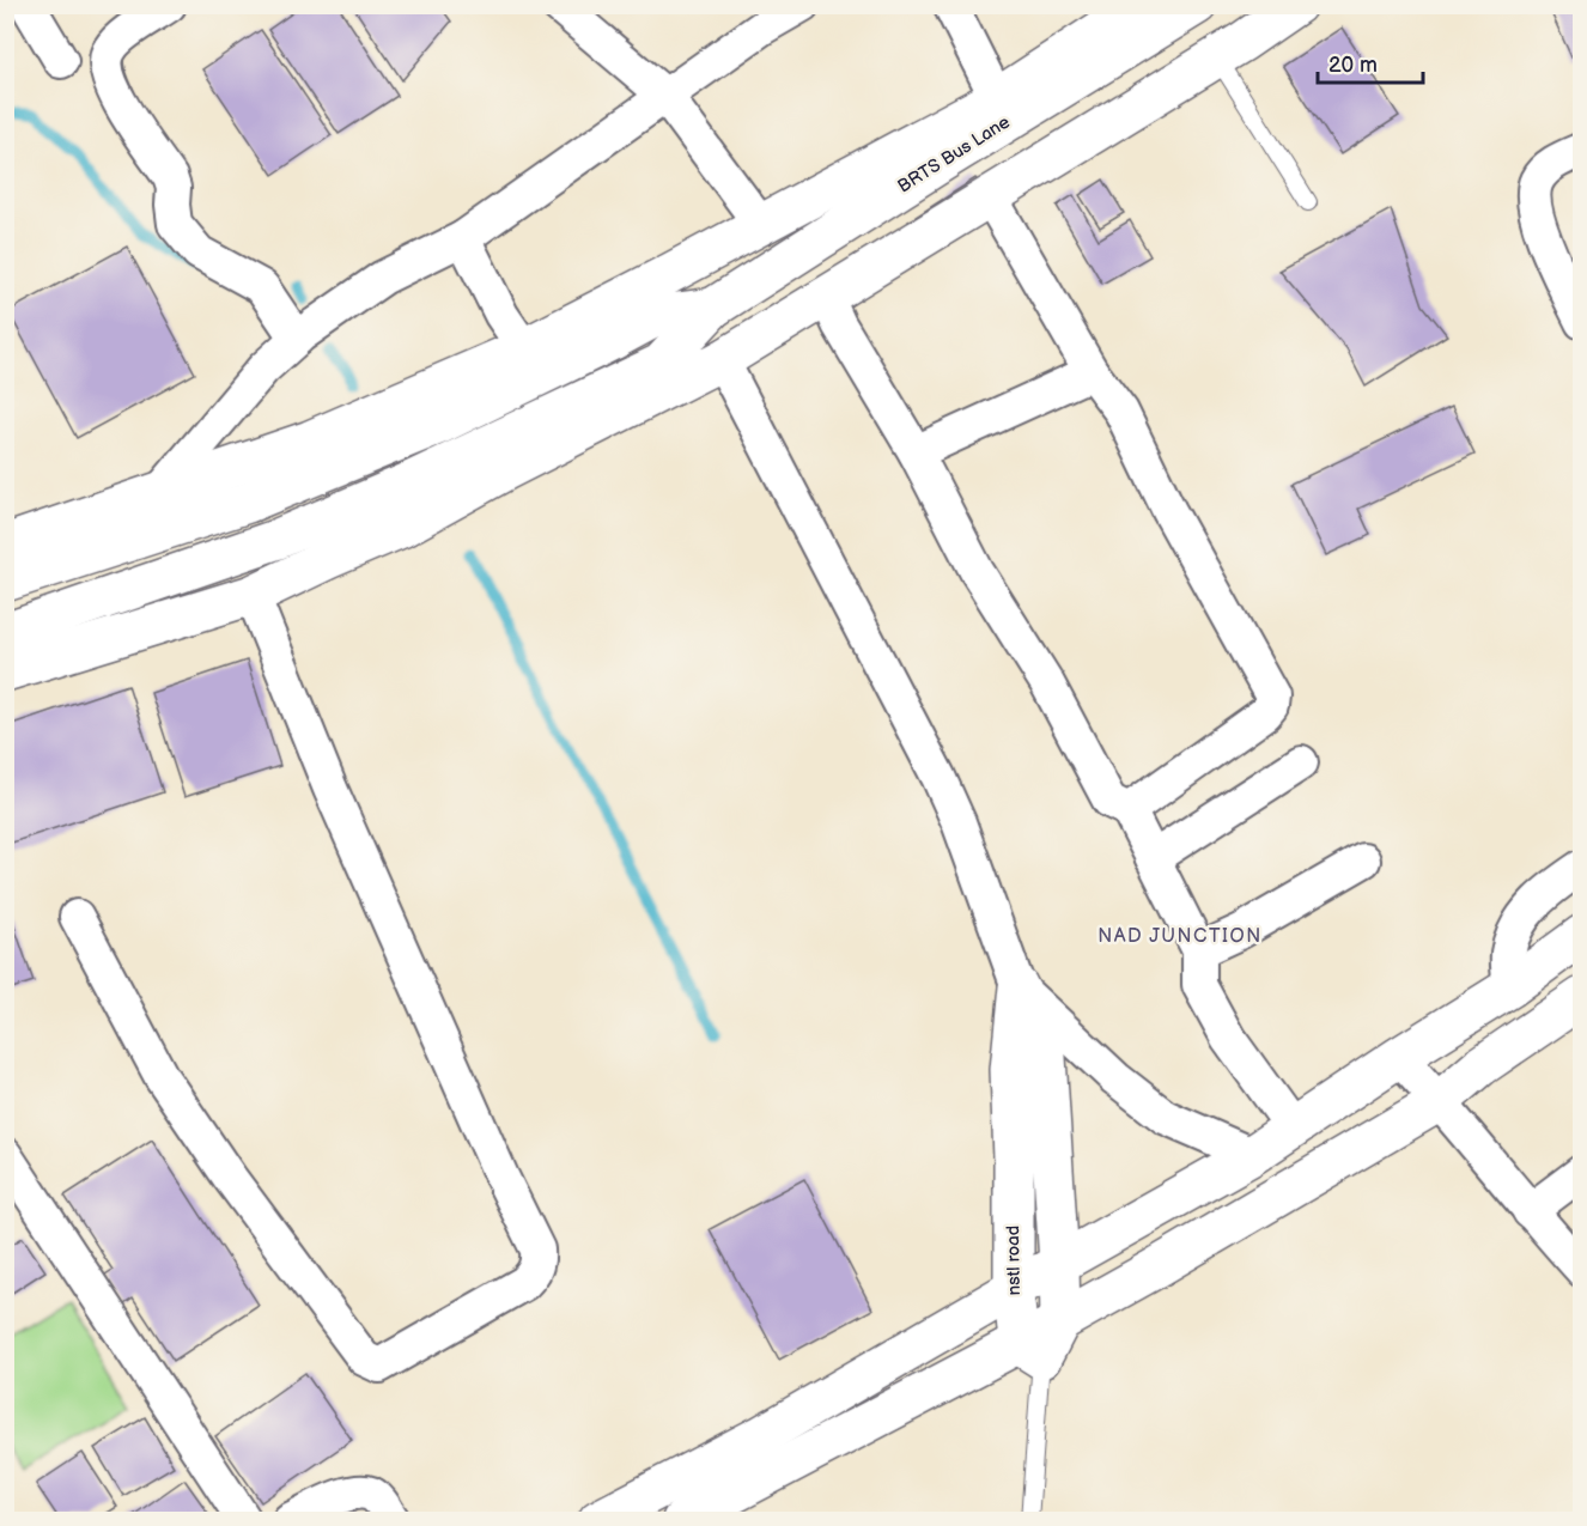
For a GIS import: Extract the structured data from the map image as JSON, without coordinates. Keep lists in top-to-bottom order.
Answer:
{
  "streets": {
    "street": ["BRTS Bus Lane", "nstl road"]
  },
  "districts": ["NAD JUNCTION"],
  "scale_bar": "20 m"
}
